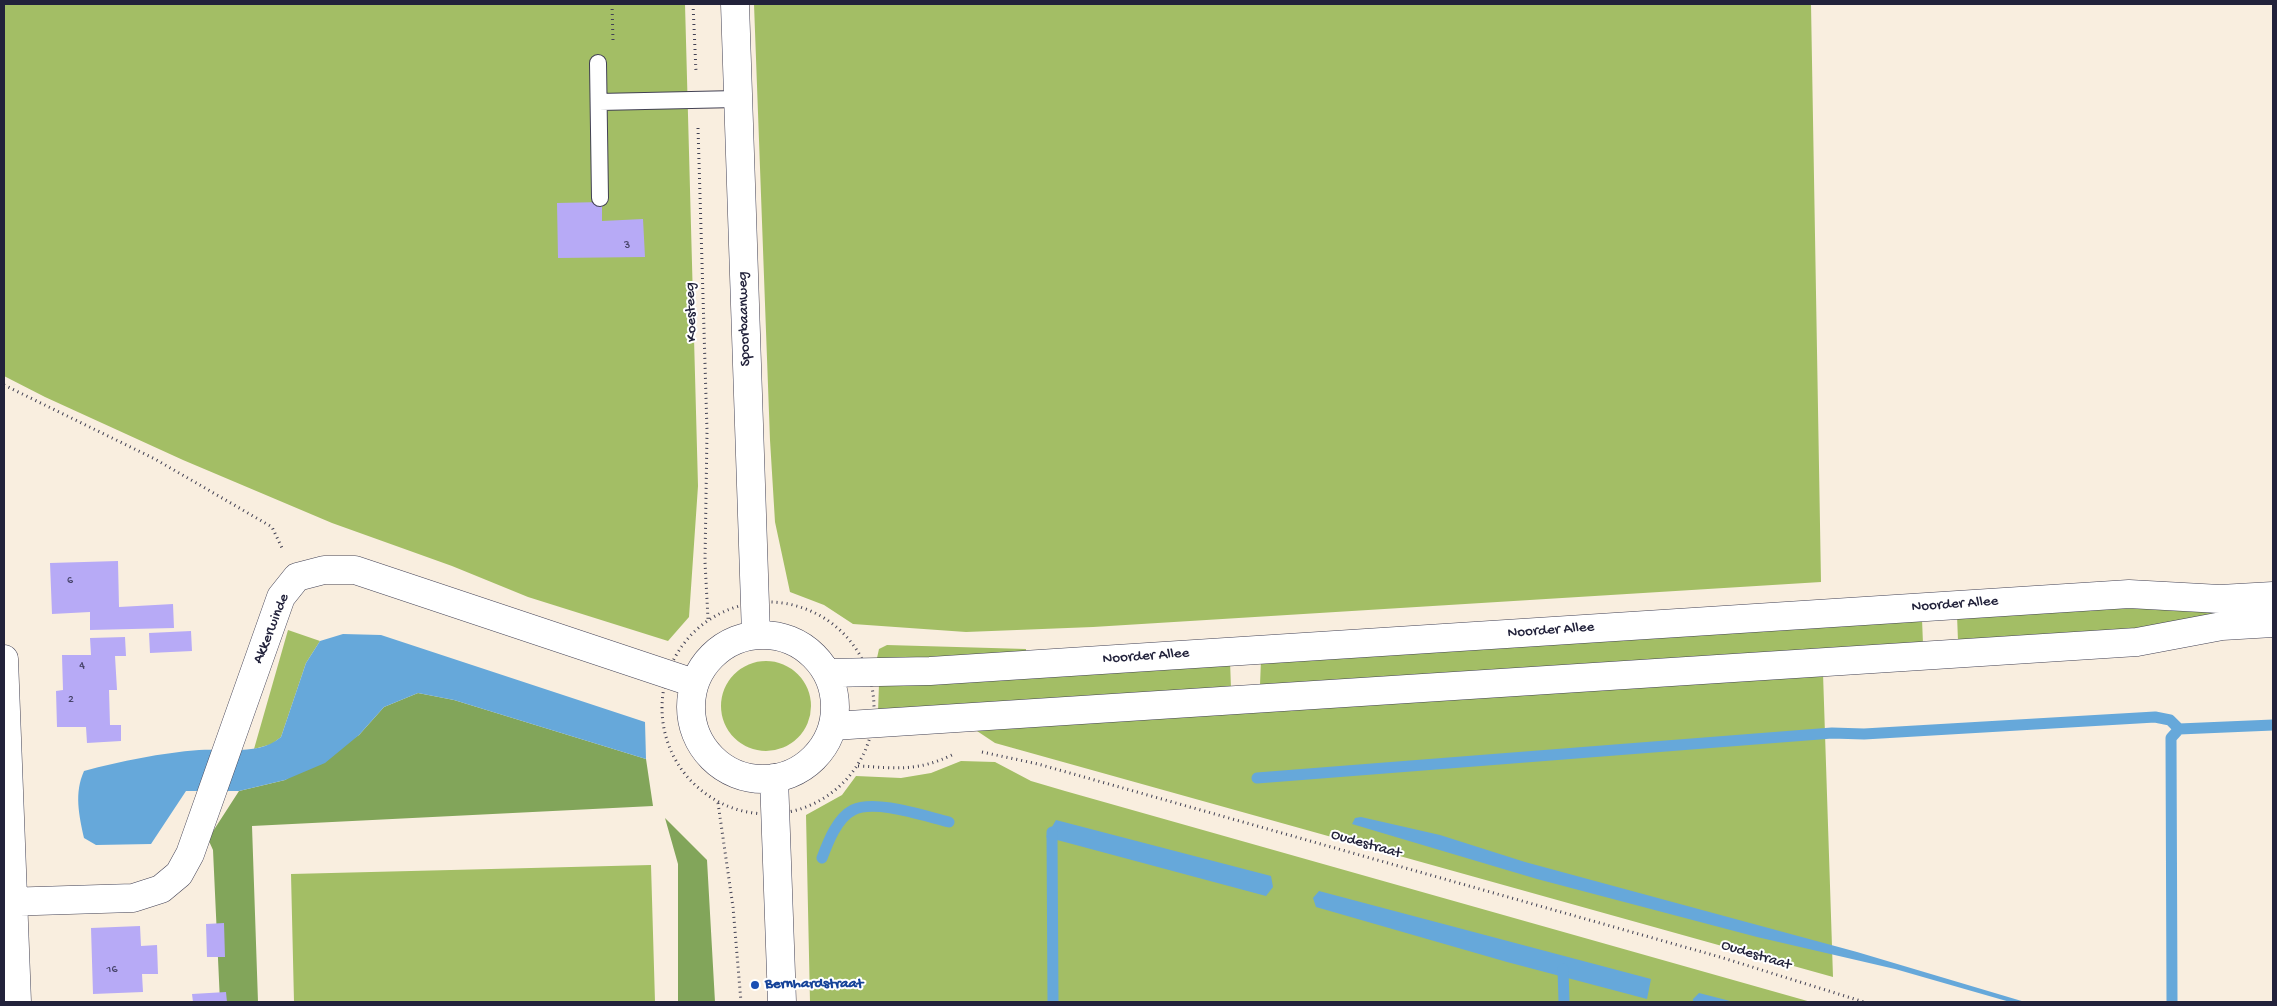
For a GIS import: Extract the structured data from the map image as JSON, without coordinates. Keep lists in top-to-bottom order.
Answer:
{
  "streets": {
    "street": ["Spoorbaanweg", "Noorder Allee", "Akkerwinde"],
    "path": ["Koesteeg", "Oudestraat"]
  },
  "crossings": [
    ["Spoorbaanweg", "Noorder Allee"],
    ["Spoorbaanweg", "Akkerwinde"],
    ["Noorder Allee", "Akkerwinde"]
  ],
  "places": ["Bernhardstraat"],
  "house_numbers": [
    "3",
    "6",
    "4",
    "2",
    "16"
  ]
}
